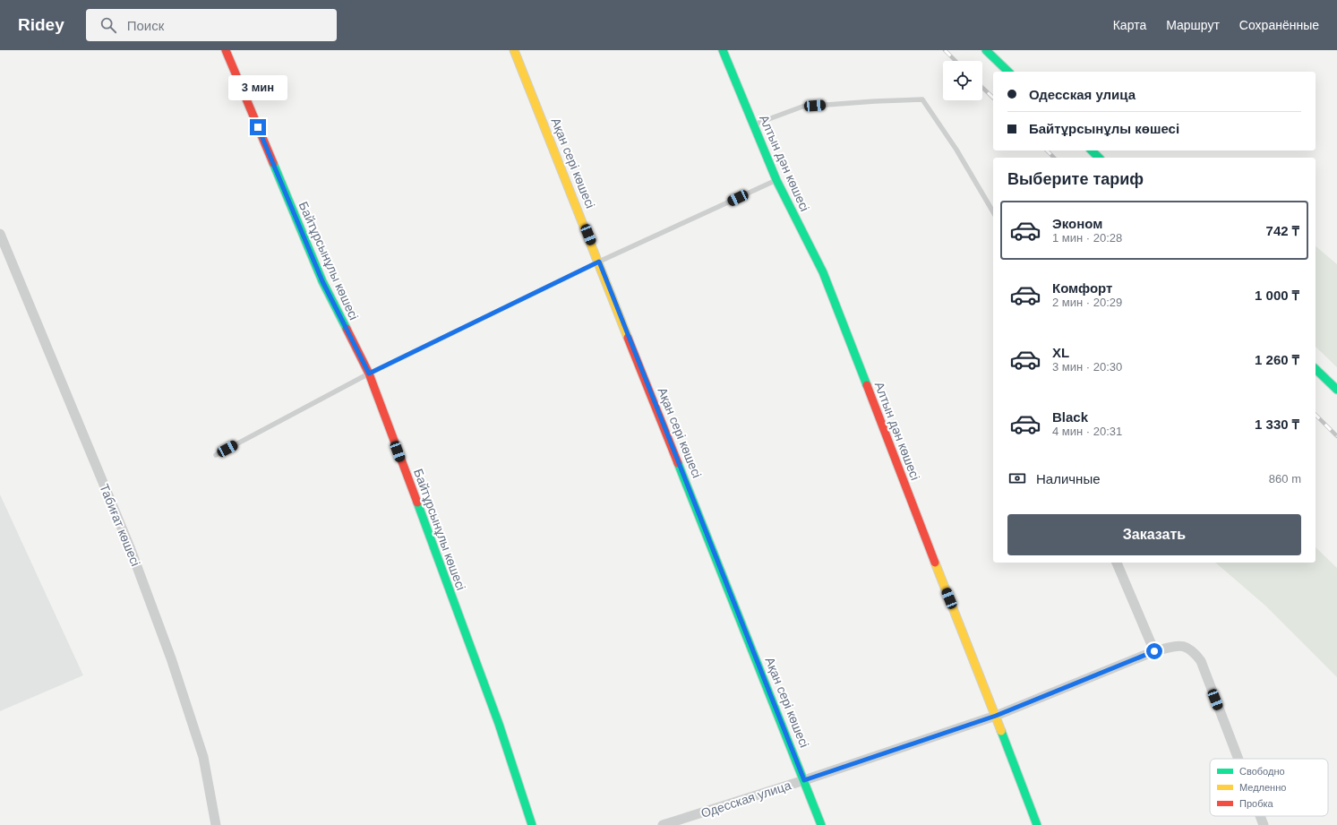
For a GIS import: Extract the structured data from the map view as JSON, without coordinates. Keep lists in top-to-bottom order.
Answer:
{
  "streets": {
    "street": [
      "Ақан сері көшесі",
      "Алтын дән көшесі",
      "Байтұрсынұлы көшесі",
      "Табиғат көшесі",
      "Одесская улица"
    ]
  },
  "crossings": [
    ["Ақан сері көшесі", "Одесская улица"],
    ["Алтын дән көшесі", "Одесская улица"]
  ],
  "legend": ["Свободно", "Медленно", "Пробка"],
  "page": {
    "header": "Ridey",
    "search": "Поиск",
    "nav": ["Карта", "Маршрут", "Сохранённые"],
    "banner": ["Одесская улица", "Байтұрсынұлы көшесі"],
    "bubble": "3 мин",
    "heading": "Выберите тариф",
    "list": [
      {
        "name": "Эконом",
        "note": "1 мин · 20:28",
        "value": "742 ₸"
      },
      {
        "name": "Комфорт",
        "note": "2 мин · 20:29",
        "value": "1 000 ₸"
      },
      {
        "name": "XL",
        "note": "3 мин · 20:30",
        "value": "1 260 ₸"
      },
      {
        "name": "Black",
        "note": "4 мин · 20:31",
        "value": "1 330 ₸"
      }
    ],
    "pay": ["Наличные", "860 m"],
    "buttons": "Заказать"
  }
}
